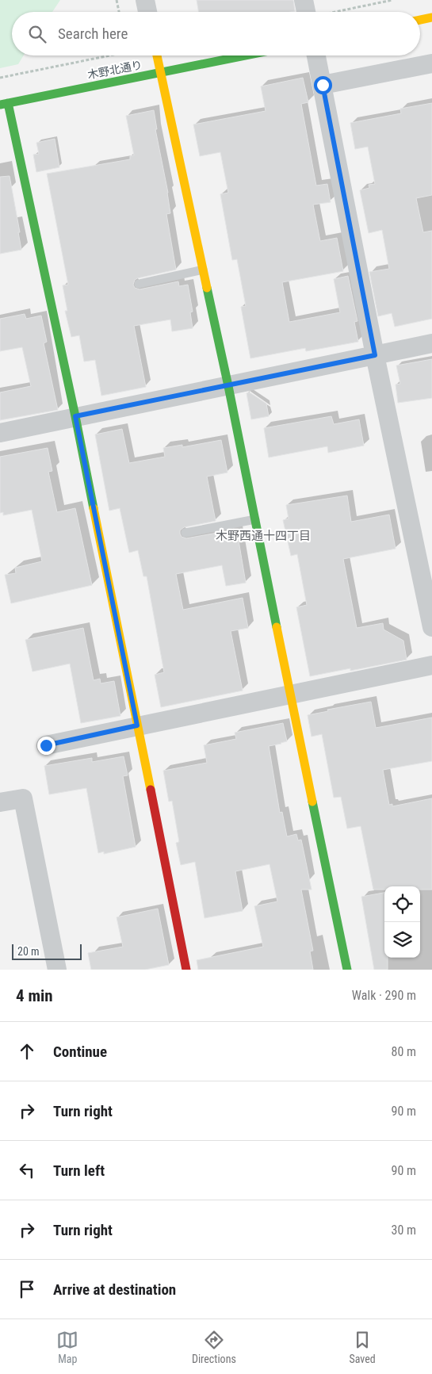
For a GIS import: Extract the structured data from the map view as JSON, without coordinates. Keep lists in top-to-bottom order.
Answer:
{
  "streets": {
    "street": ["木野北通り"]
  },
  "districts": ["木野西通十四丁目"],
  "scale_bar": "20 m",
  "page": {
    "search": "Search here",
    "scale": "20 m",
    "heading": ["4 min", "Walk · 290 m"],
    "list": [
      ["Continue", "80 m"],
      ["Turn right", "90 m"],
      ["Turn left", "90 m"],
      ["Turn right", "30 m"],
      "Arrive at destination"
    ],
    "nav": ["Map", "Directions", "Saved"]
  }
}
